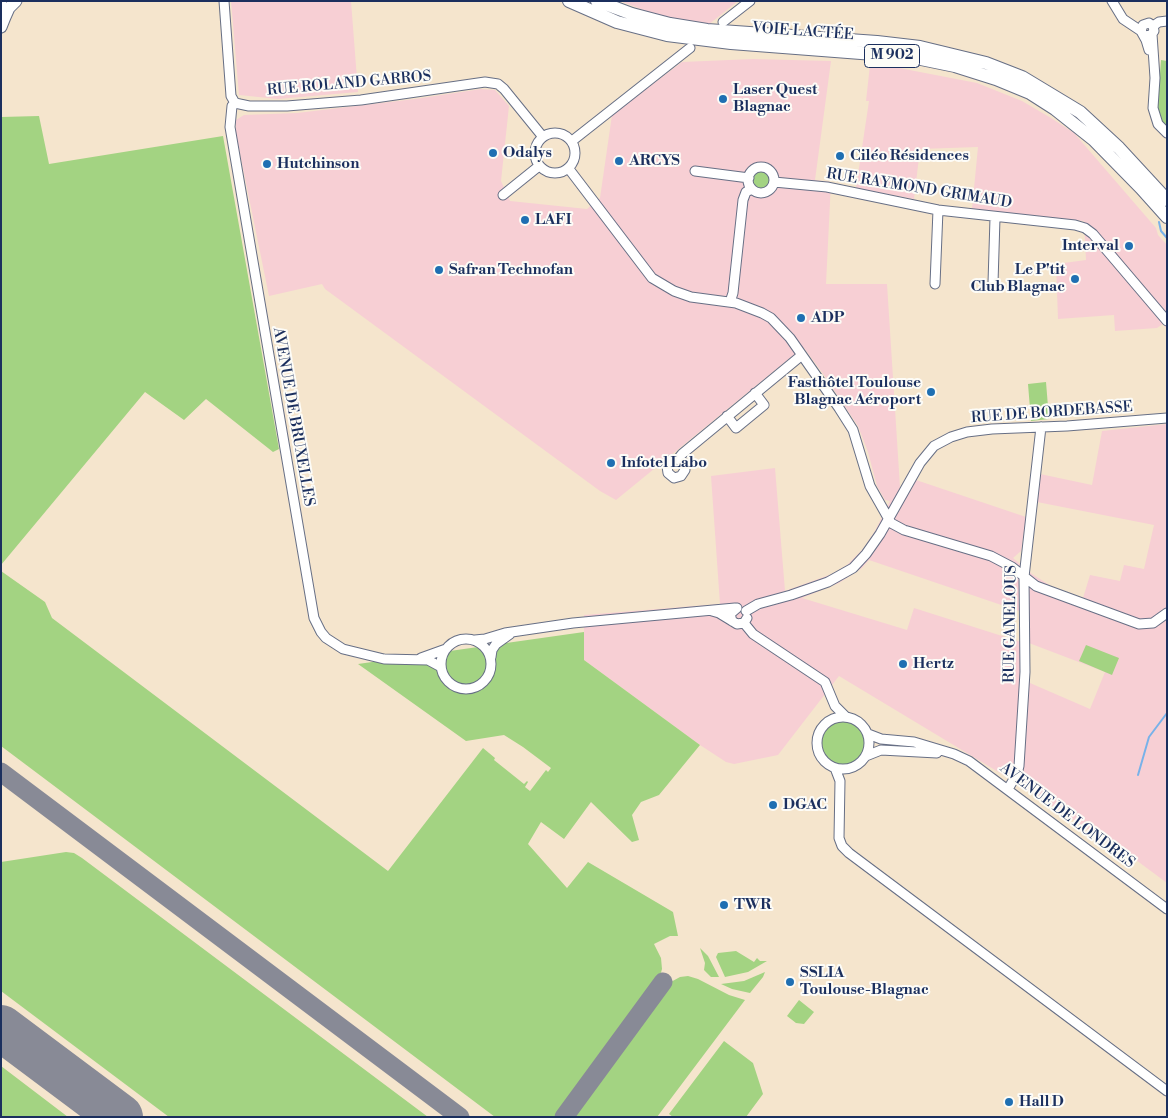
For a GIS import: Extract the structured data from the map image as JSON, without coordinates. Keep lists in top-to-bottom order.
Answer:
{
  "streets": {
    "highway": ["VOIE LACTÉE", "M 902"],
    "street": [
      "RUE ROLAND GARROS",
      "RUE RAYMOND GRIMAUD",
      "RUE DE BORDEBASSE",
      "AVENUE DE BRUXELLES",
      "RUE GANELOUS",
      "AVENUE DE LONDRES"
    ]
  },
  "crossings": [
    ["RUE ROLAND GARROS", "AVENUE DE BRUXELLES"],
    ["RUE DE BORDEBASSE", "RUE GANELOUS"],
    ["RUE GANELOUS", "AVENUE DE LONDRES"]
  ],
  "places": [
    "Laser Quest Blagnac",
    "Odalys",
    "Ciléo Résidences",
    "ARCYS",
    "Hutchinson",
    "LAFI",
    "Interval",
    "Safran Technofan",
    "Le P'tit Club Blagnac",
    "ADP",
    "Fasthôtel Toulouse Blagnac Aéroport",
    "Infotel Labo",
    "Hertz",
    "DGAC",
    "TWR",
    "SSLIA Toulouse-Blagnac",
    "Hall D"
  ]
}
